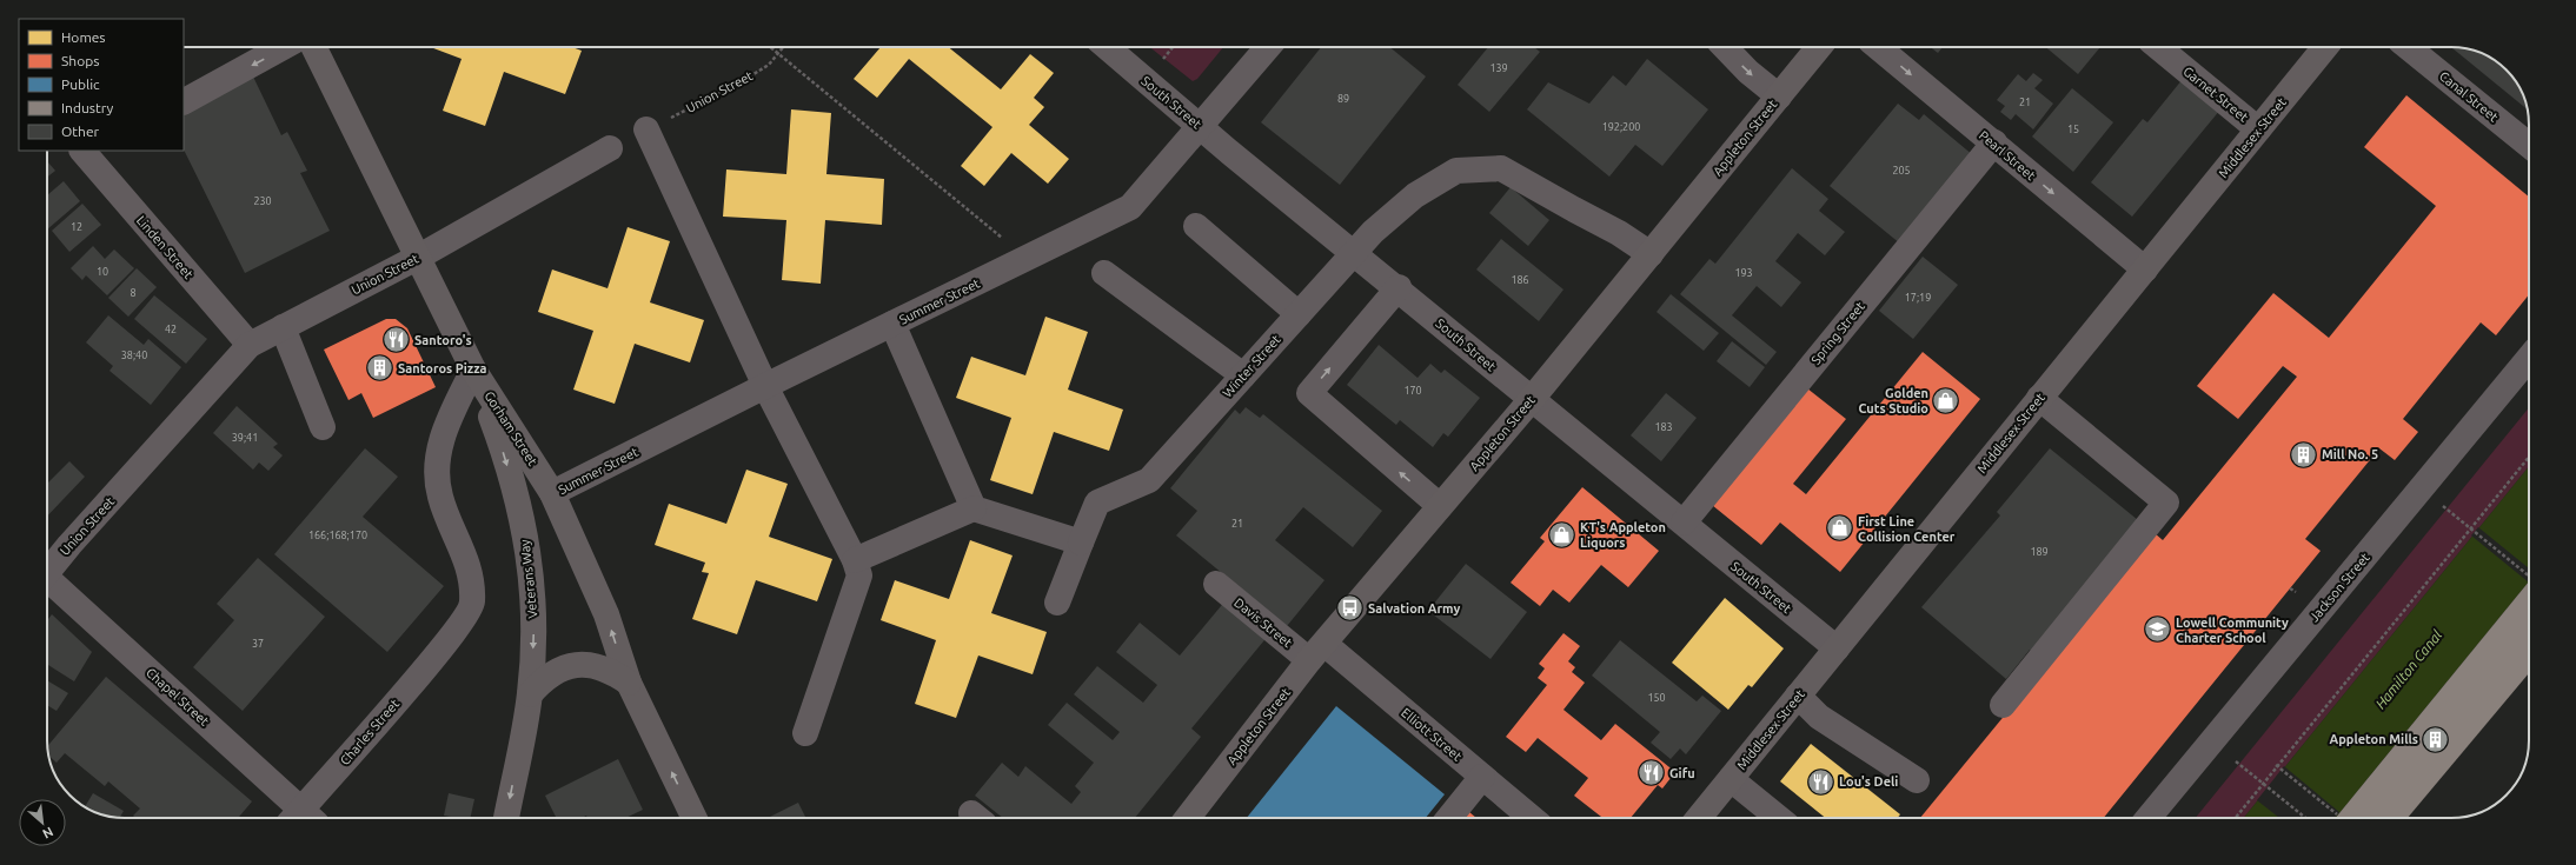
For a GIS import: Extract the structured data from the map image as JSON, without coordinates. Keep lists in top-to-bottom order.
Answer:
{
  "streets": {
    "main road": [
      "Appleton Street",
      "Middlesex Street",
      "Gorham Street",
      "Veterans Way"
    ],
    "street": [
      "Union Street",
      "Garnet Street",
      "Canal Street",
      "South Street",
      "Pearl Street",
      "Linden Street",
      "Summer Street",
      "Spring Street",
      "Winter Street",
      "Jackson Street",
      "Davis Street",
      "Chapel Street",
      "Charles Street",
      "Elliott Street"
    ]
  },
  "crossings": [
    ["Union Street", "Linden Street"],
    ["Union Street", "Gorham Street"],
    ["Garnet Street", "Middlesex Street"],
    ["South Street", "Appleton Street"],
    ["South Street", "Middlesex Street"],
    ["South Street", "Summer Street"],
    ["South Street", "Spring Street"],
    ["South Street", "Winter Street"],
    ["Appleton Street", "Winter Street"],
    ["Appleton Street", "Davis Street"],
    ["Appleton Street", "Elliott Street"],
    ["Middlesex Street", "Pearl Street"],
    ["Pearl Street", "Spring Street"],
    ["Summer Street", "Gorham Street"],
    ["Gorham Street", "Veterans Way"],
    ["Gorham Street", "Charles Street"],
    ["Veterans Way", "Charles Street"],
    ["Davis Street", "Elliott Street"]
  ],
  "one_way": ["Pearl Street", "Gorham Street", "Veterans Way"],
  "water": ["Hamilton Canal"],
  "places": {
    "restaurant": ["Santoro's", "Gifu", "Lou's Deli"],
    "building": ["Santoros Pizza", "Mill No. 5", "Appleton Mills"],
    "shop": ["Golden Cuts Studio", "First Line Collision Center", "KT's Appleton Liquors"],
    "bus stop": ["Salvation Army"],
    "school or university": ["Lowell Community Charter School"]
  },
  "house_numbers": [
    "139",
    "89",
    "21",
    "192;200",
    "15",
    "205",
    "230",
    "12",
    "10",
    "193",
    "186",
    "8",
    "17;19",
    "42",
    "38;40",
    "170",
    "183",
    "39;41",
    "21",
    "166;168;170",
    "189",
    "37",
    "150"
  ],
  "legend": [
    "Homes",
    "Shops",
    "Public",
    "Industry",
    "Other"
  ],
  "north": "bottom right"
}
